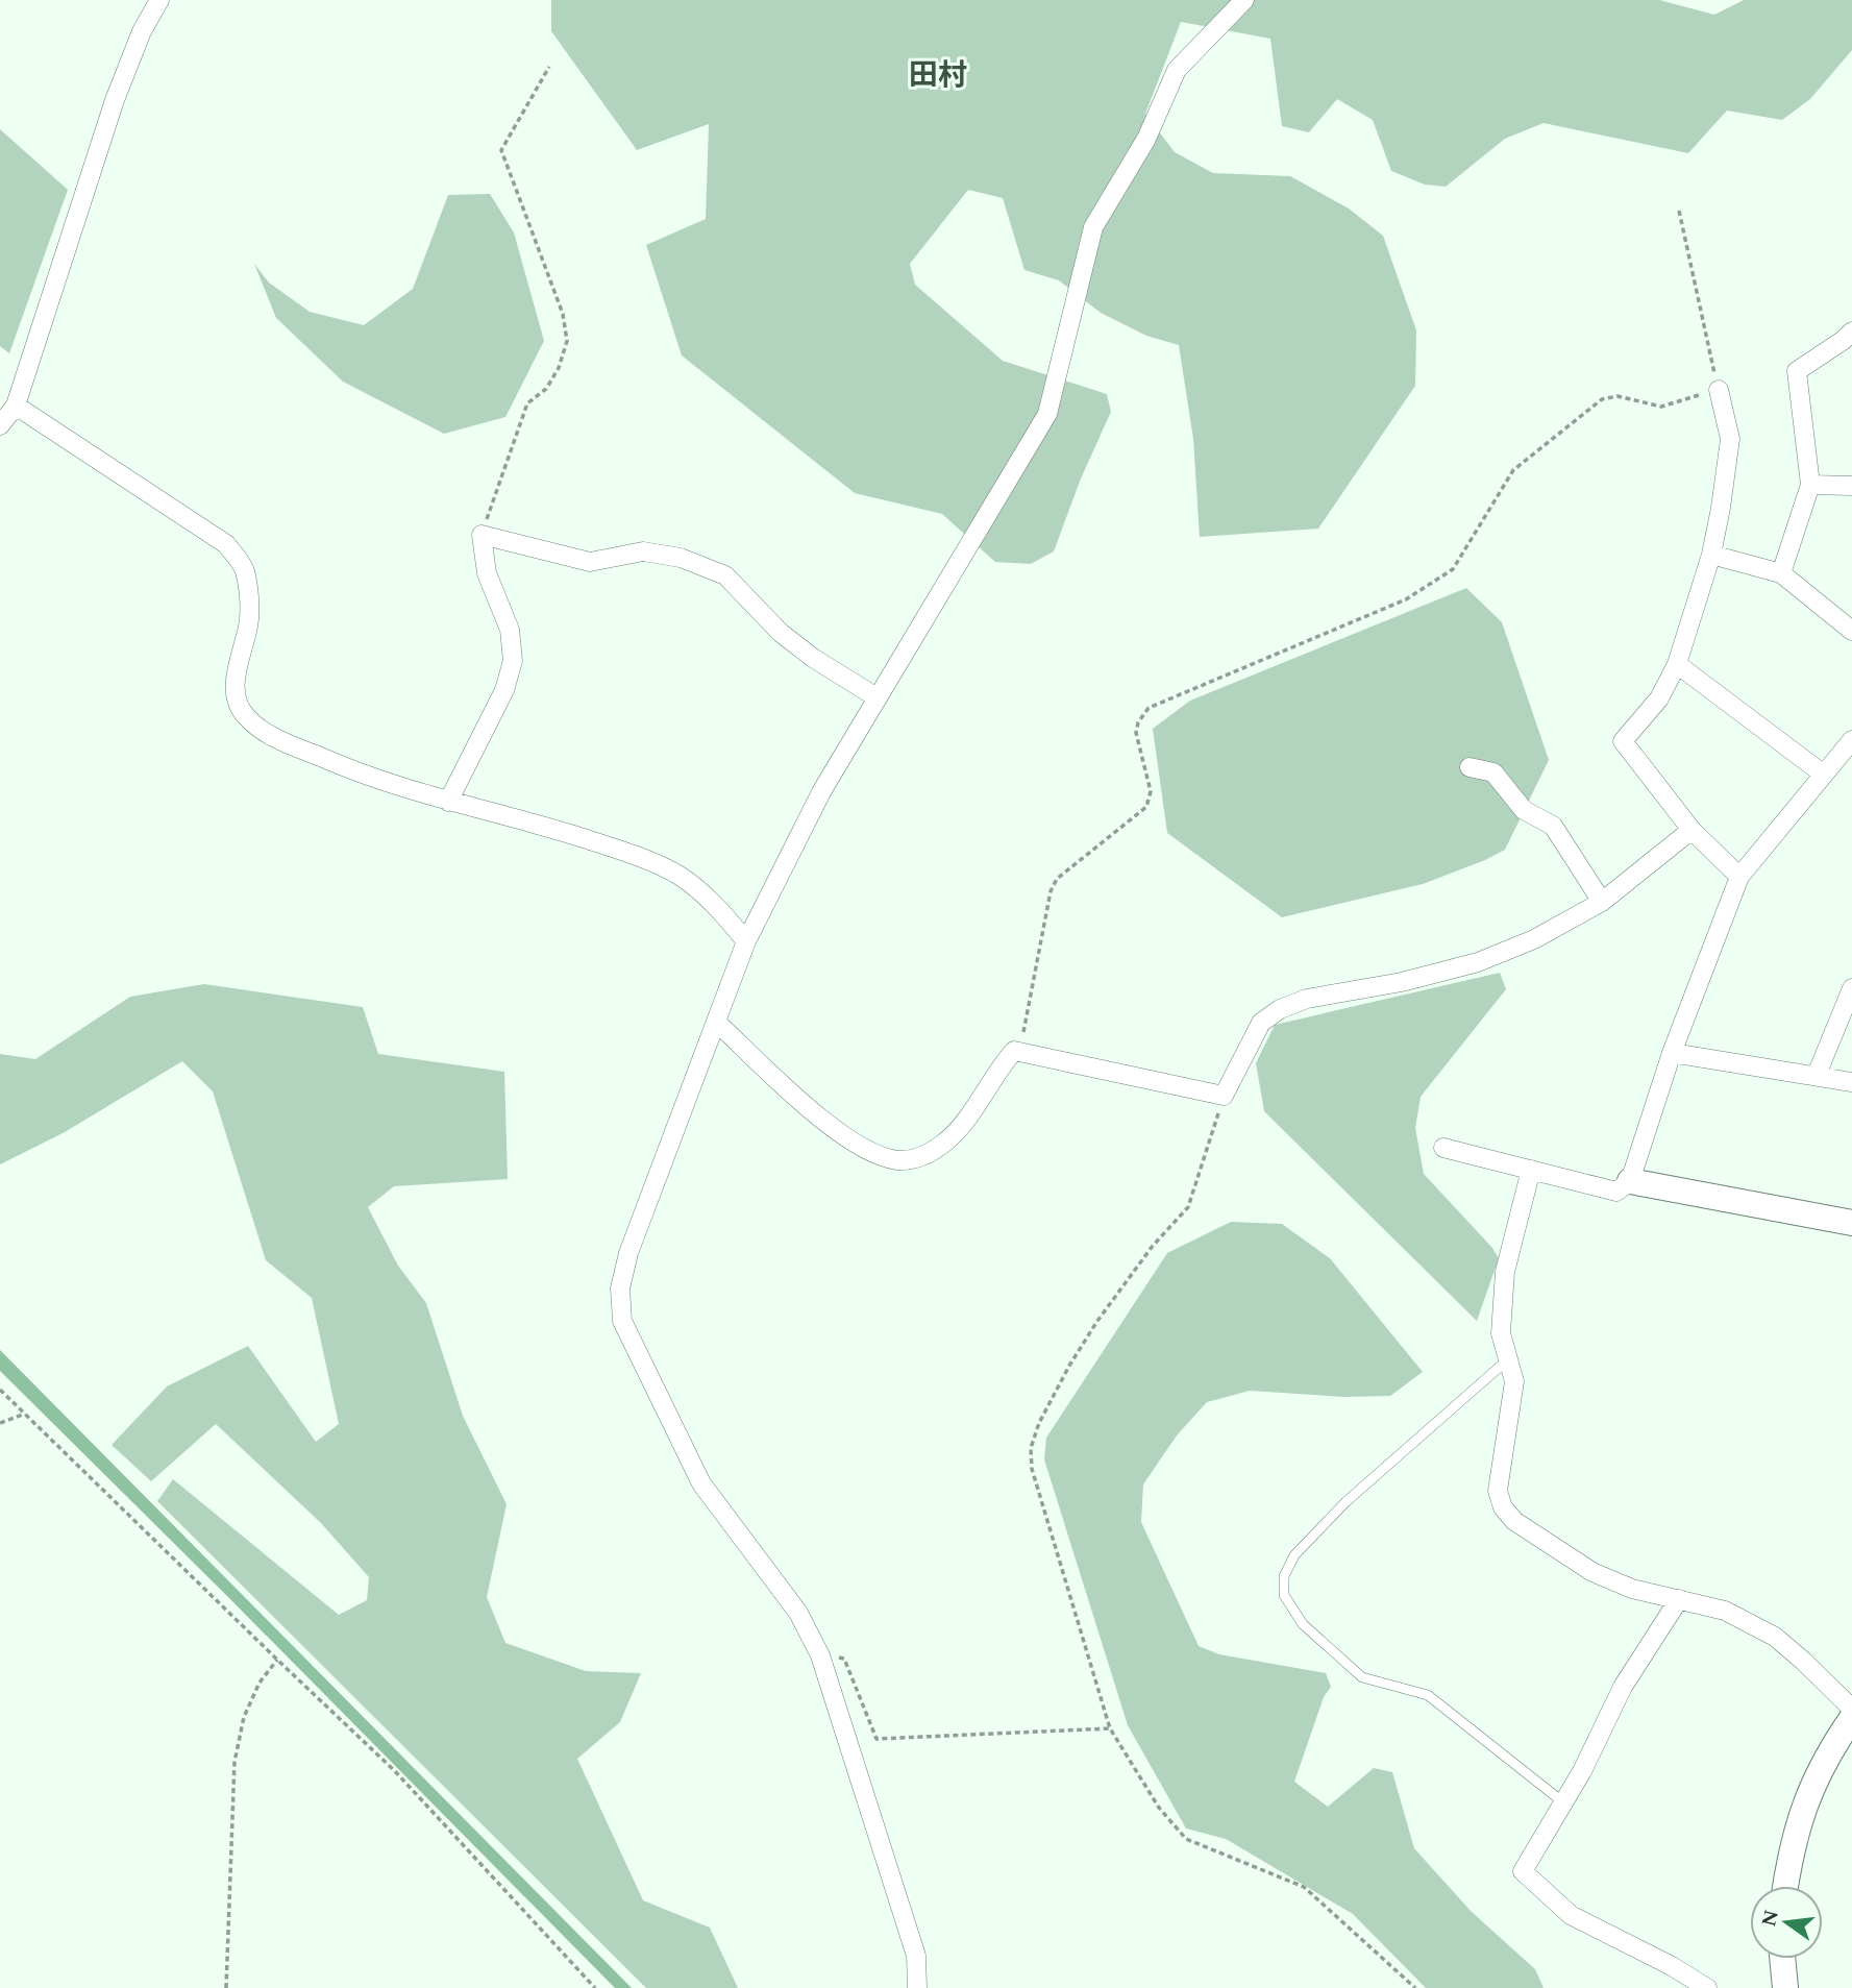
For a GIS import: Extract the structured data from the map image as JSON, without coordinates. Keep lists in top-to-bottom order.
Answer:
{
  "districts": ["田村"],
  "north": "left"
}
